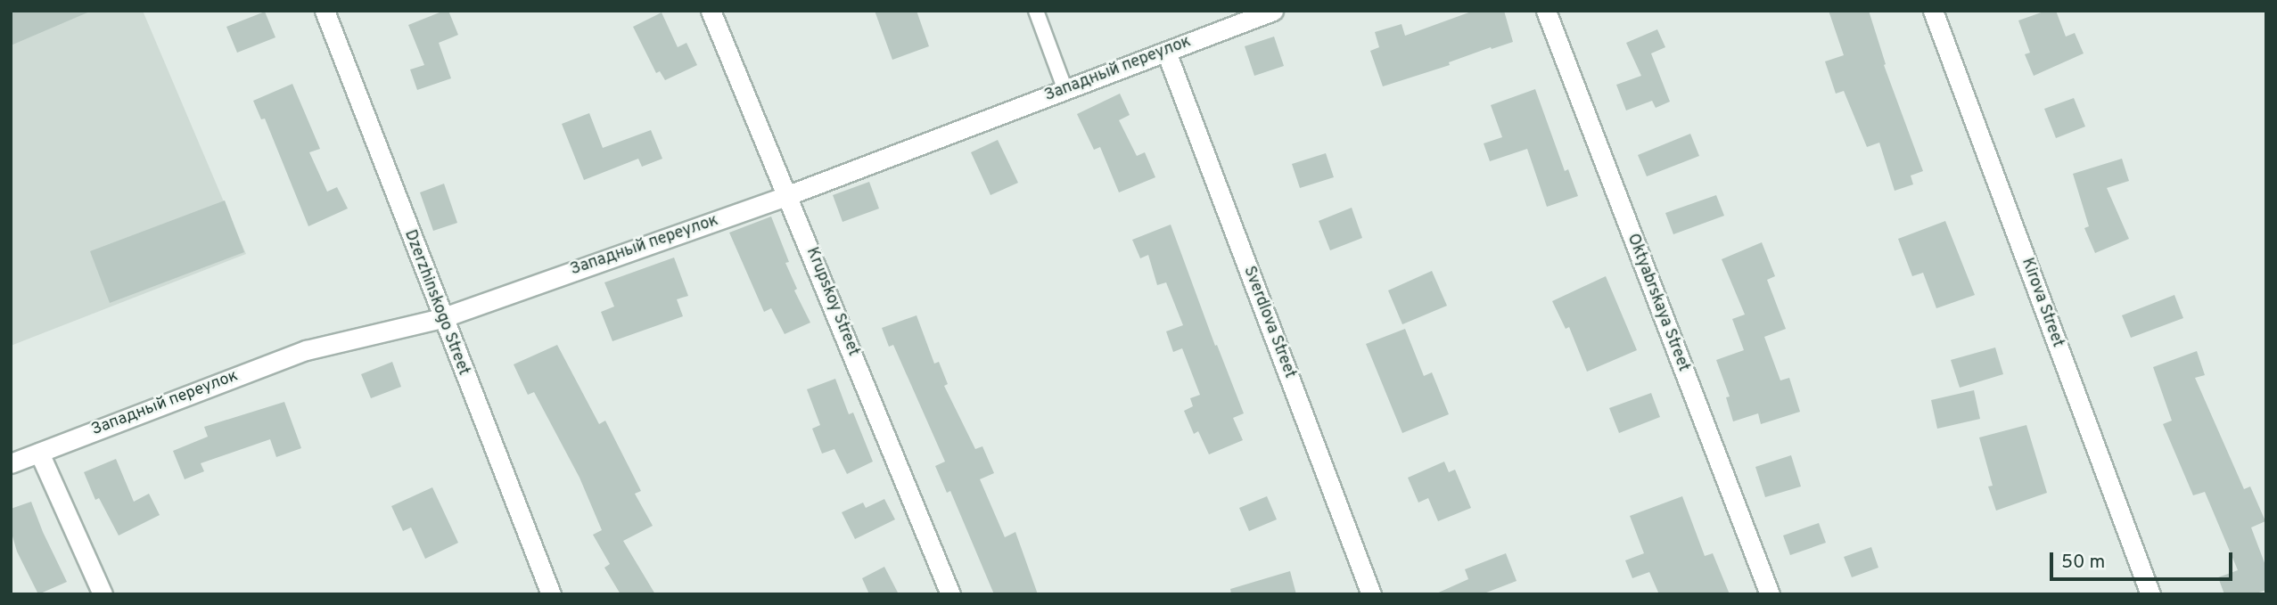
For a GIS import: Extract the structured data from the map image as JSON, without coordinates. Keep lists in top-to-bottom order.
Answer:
{
  "streets": {
    "street": [
      "Западный переулок",
      "Krupskoy Street",
      "Dzerzhinskogo Street",
      "Oktyabrskaya Street",
      "Kirova Street",
      "Sverdlova Street"
    ]
  },
  "crossings": [
    ["Западный переулок", "Krupskoy Street"],
    ["Западный переулок", "Dzerzhinskogo Street"],
    ["Западный переулок", "Sverdlova Street"]
  ],
  "scale_bar": "50 m"
}
